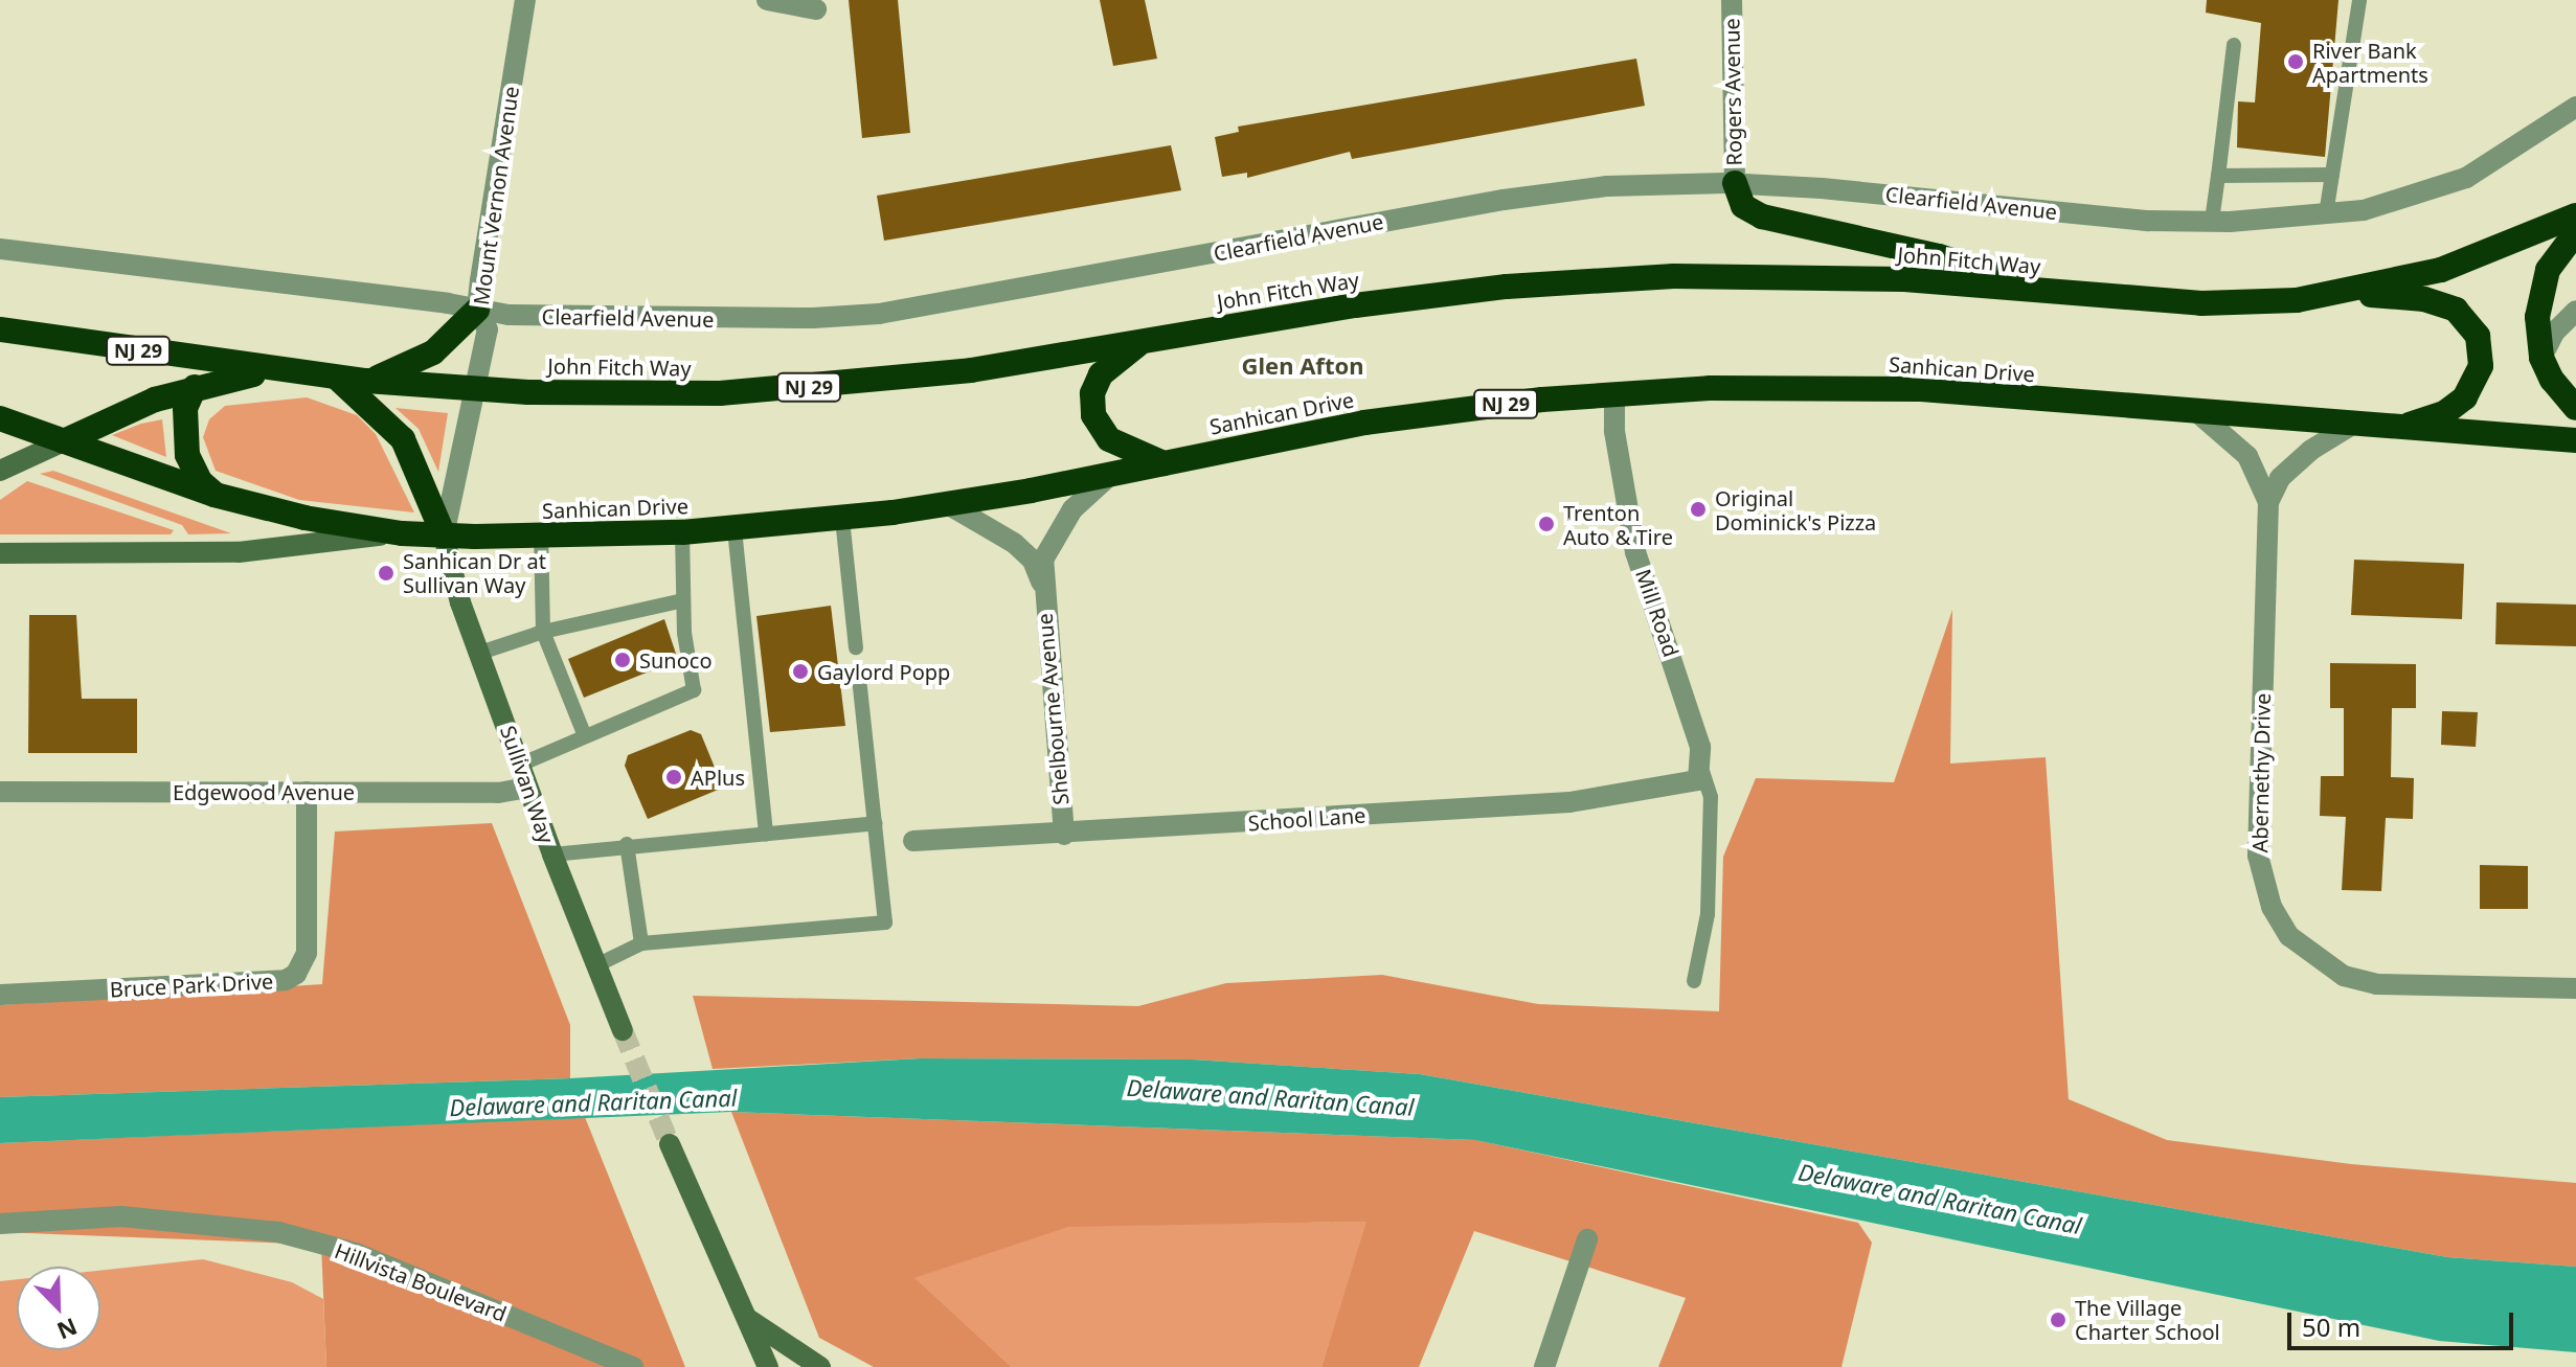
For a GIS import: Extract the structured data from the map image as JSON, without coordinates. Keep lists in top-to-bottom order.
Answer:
{
  "streets": {
    "highway": ["John Fitch Way", "NJ 29", "Sanhican Drive"],
    "main road": ["Sullivan Way"],
    "street": [
      "Rogers Avenue",
      "Mount Vernon Avenue",
      "Clearfield Avenue",
      "Mill Road",
      "Shelbourne Avenue",
      "Abernethy Drive",
      "Edgewood Avenue",
      "School Lane",
      "Bruce Park Drive",
      "Hillvista Boulevard"
    ]
  },
  "crossings": [
    ["Rogers Avenue", "Clearfield Avenue"],
    ["Mount Vernon Avenue", "Clearfield Avenue"],
    ["Mount Vernon Avenue", "John Fitch Way"],
    ["Mount Vernon Avenue", "Sanhican Drive"],
    ["Mount Vernon Avenue", "Sullivan Way"],
    ["NJ 29", "Sanhican Drive"],
    ["Sanhican Drive", "Mill Road"],
    ["Sanhican Drive", "Shelbourne Avenue"],
    ["Sanhican Drive", "Abernethy Drive"],
    ["Sanhican Drive", "Sullivan Way"],
    ["Mill Road", "School Lane"],
    ["Shelbourne Avenue", "School Lane"],
    ["Sullivan Way", "Edgewood Avenue"],
    ["Edgewood Avenue", "Bruce Park Drive"]
  ],
  "districts": ["Glen Afton"],
  "water": ["Delaware and Raritan Canal"],
  "places": [
    "River Bank Apartments",
    "Original Dominick's Pizza",
    "Trenton Auto & Tire",
    "Sanhican Dr at Sullivan Way",
    "Sunoco",
    "Gaylord Popp",
    "APlus",
    "The Village Charter School"
  ],
  "scale_bar": "50 m",
  "north": "bottom right"
}
